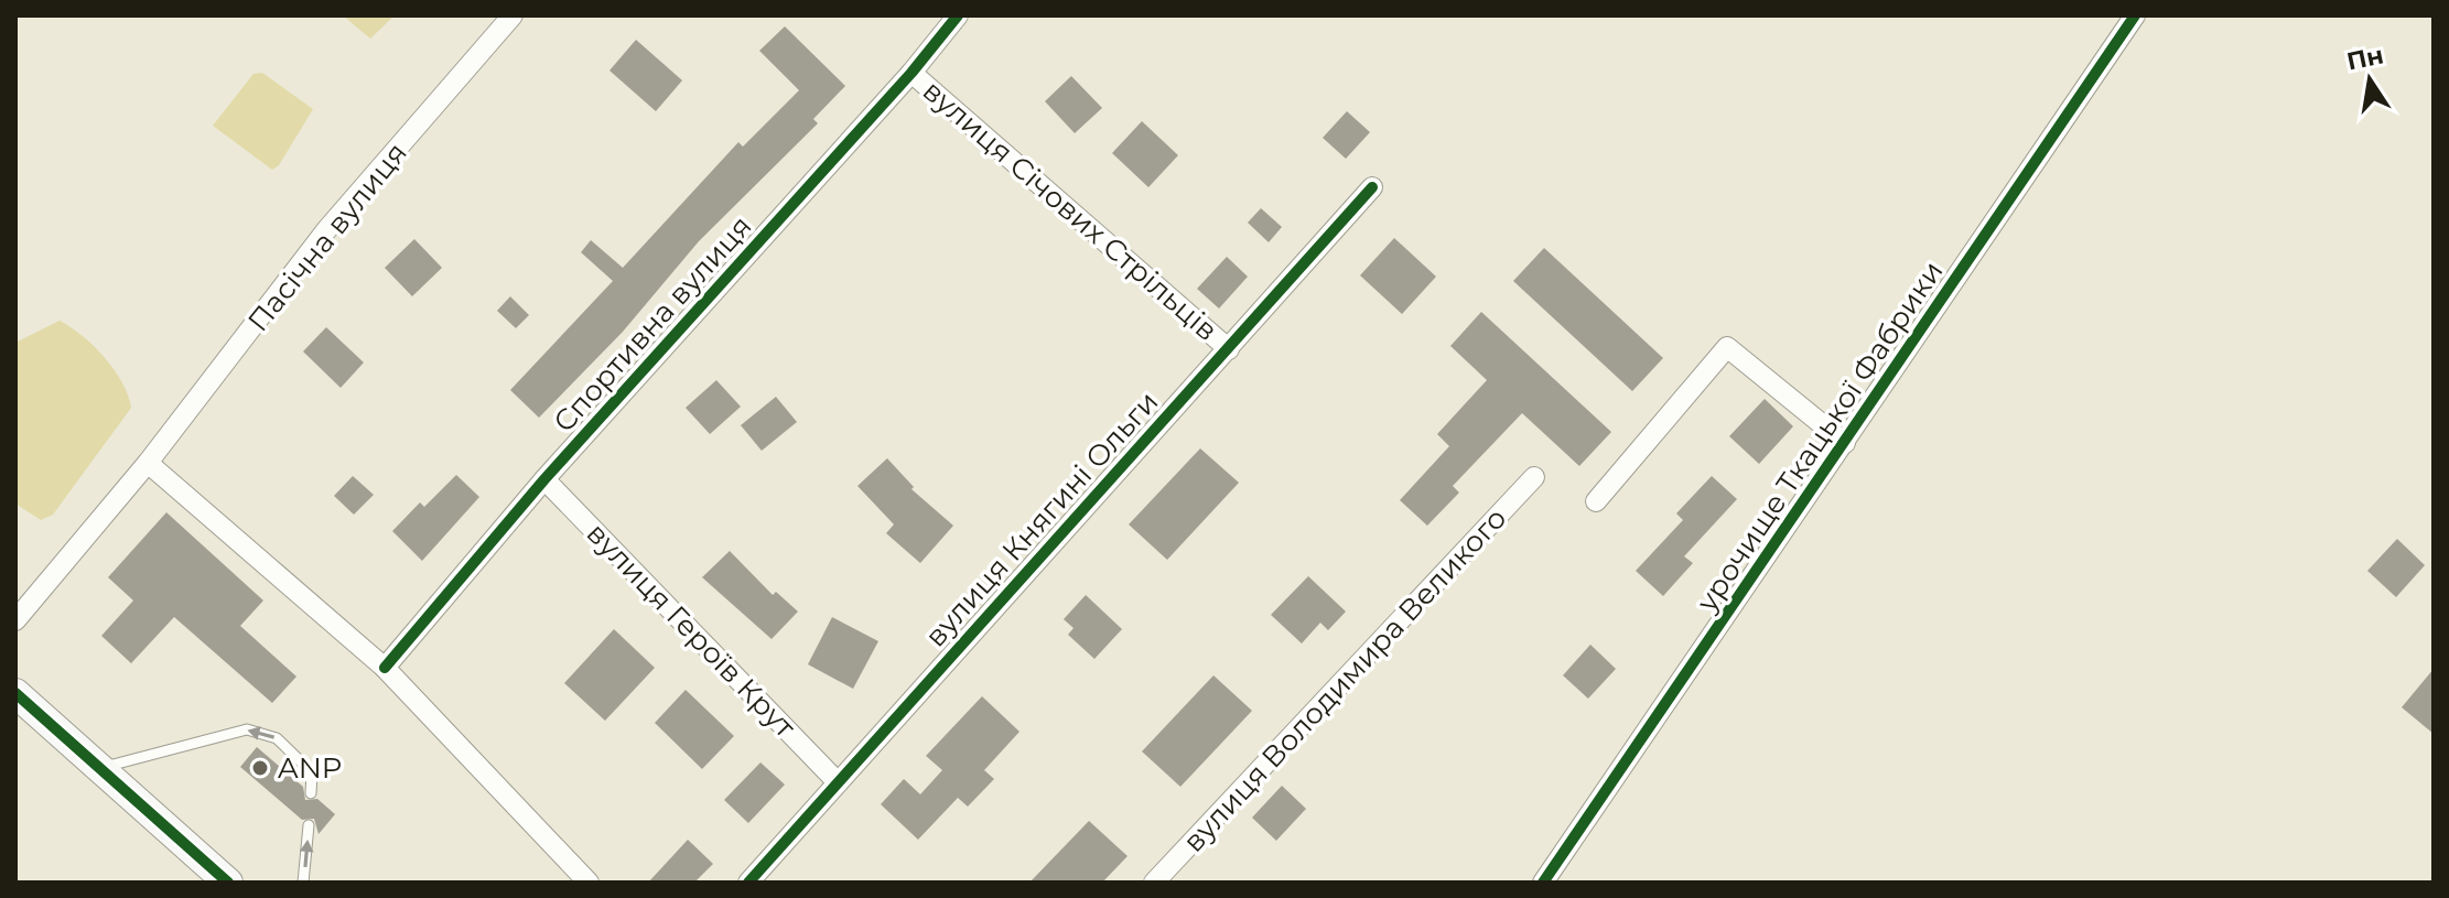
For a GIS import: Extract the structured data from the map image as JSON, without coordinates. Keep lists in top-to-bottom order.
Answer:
{
  "streets": {
    "street": [
      "вулиця Січових Стрільців",
      "Пасічна вулиця",
      "Спортивна вулиця",
      "урочище Ткацької Фабрики",
      "вулиця Княгині Ольги",
      "вулиця Героїв Крут",
      "вулиця Володимира Великого"
    ]
  },
  "crossings": [
    ["вулиця Січових Стрільців", "Спортивна вулиця"],
    ["вулиця Січових Стрільців", "вулиця Княгині Ольги"],
    ["Спортивна вулиця", "вулиця Героїв Крут"],
    ["вулиця Княгині Ольги", "вулиця Героїв Крут"]
  ],
  "places": ["ANP"],
  "north": "top"
}
